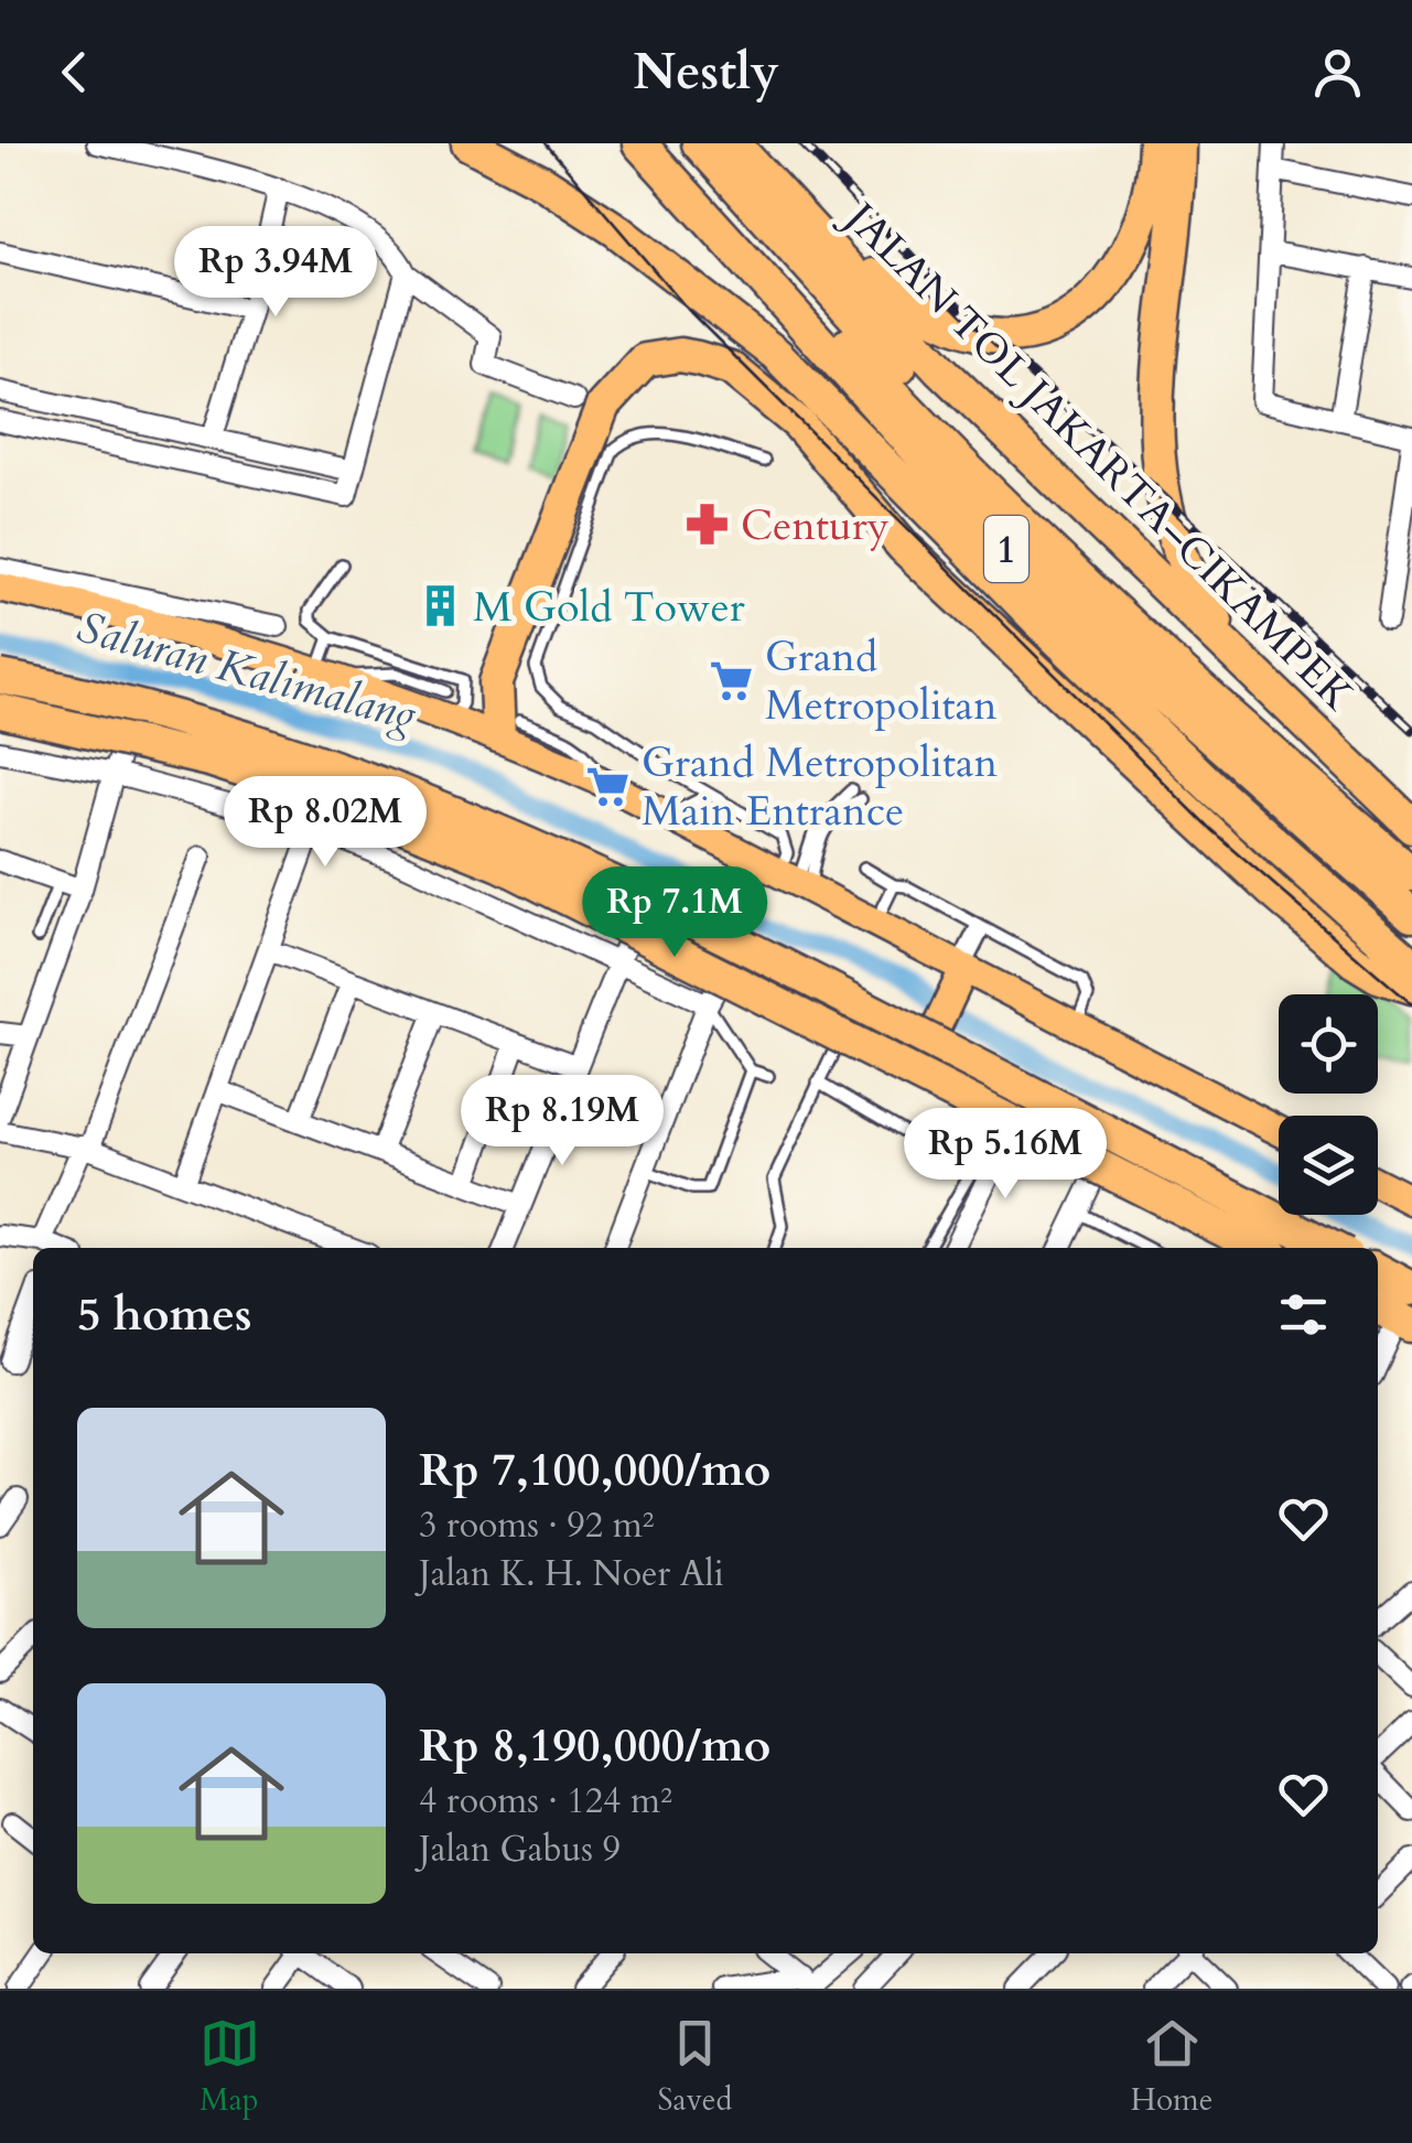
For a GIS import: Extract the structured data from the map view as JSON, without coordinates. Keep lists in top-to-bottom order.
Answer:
{
  "streets": {
    "highway": ["JALAN TOL JAKARTA–CIKAMPEK", "1"]
  },
  "water": ["Saluran Kalimalang"],
  "places": {
    "pharmacy": ["Century"],
    "building": ["M Gold Tower"],
    "supermarket": ["Grand Metropolitan", "Grand Metropolitan Main Entrance"]
  },
  "page": {
    "header": "Nestly",
    "price": [
      "Rp 3.94M",
      "Rp 8.02M",
      "Rp 7.1M",
      "Rp 8.19M",
      "Rp 5.16M"
    ],
    "heading": "5 homes",
    "list": [
      {
        "name": "Rp 7,100,000/mo",
        "note": "3 rooms · 92 m² · Jalan K. H. Noer Ali"
      },
      {
        "name": "Rp 8,190,000/mo",
        "note": "4 rooms · 124 m² · Jalan Gabus 9"
      }
    ],
    "tabs": ["Map", "Saved", "Home"]
  }
}
